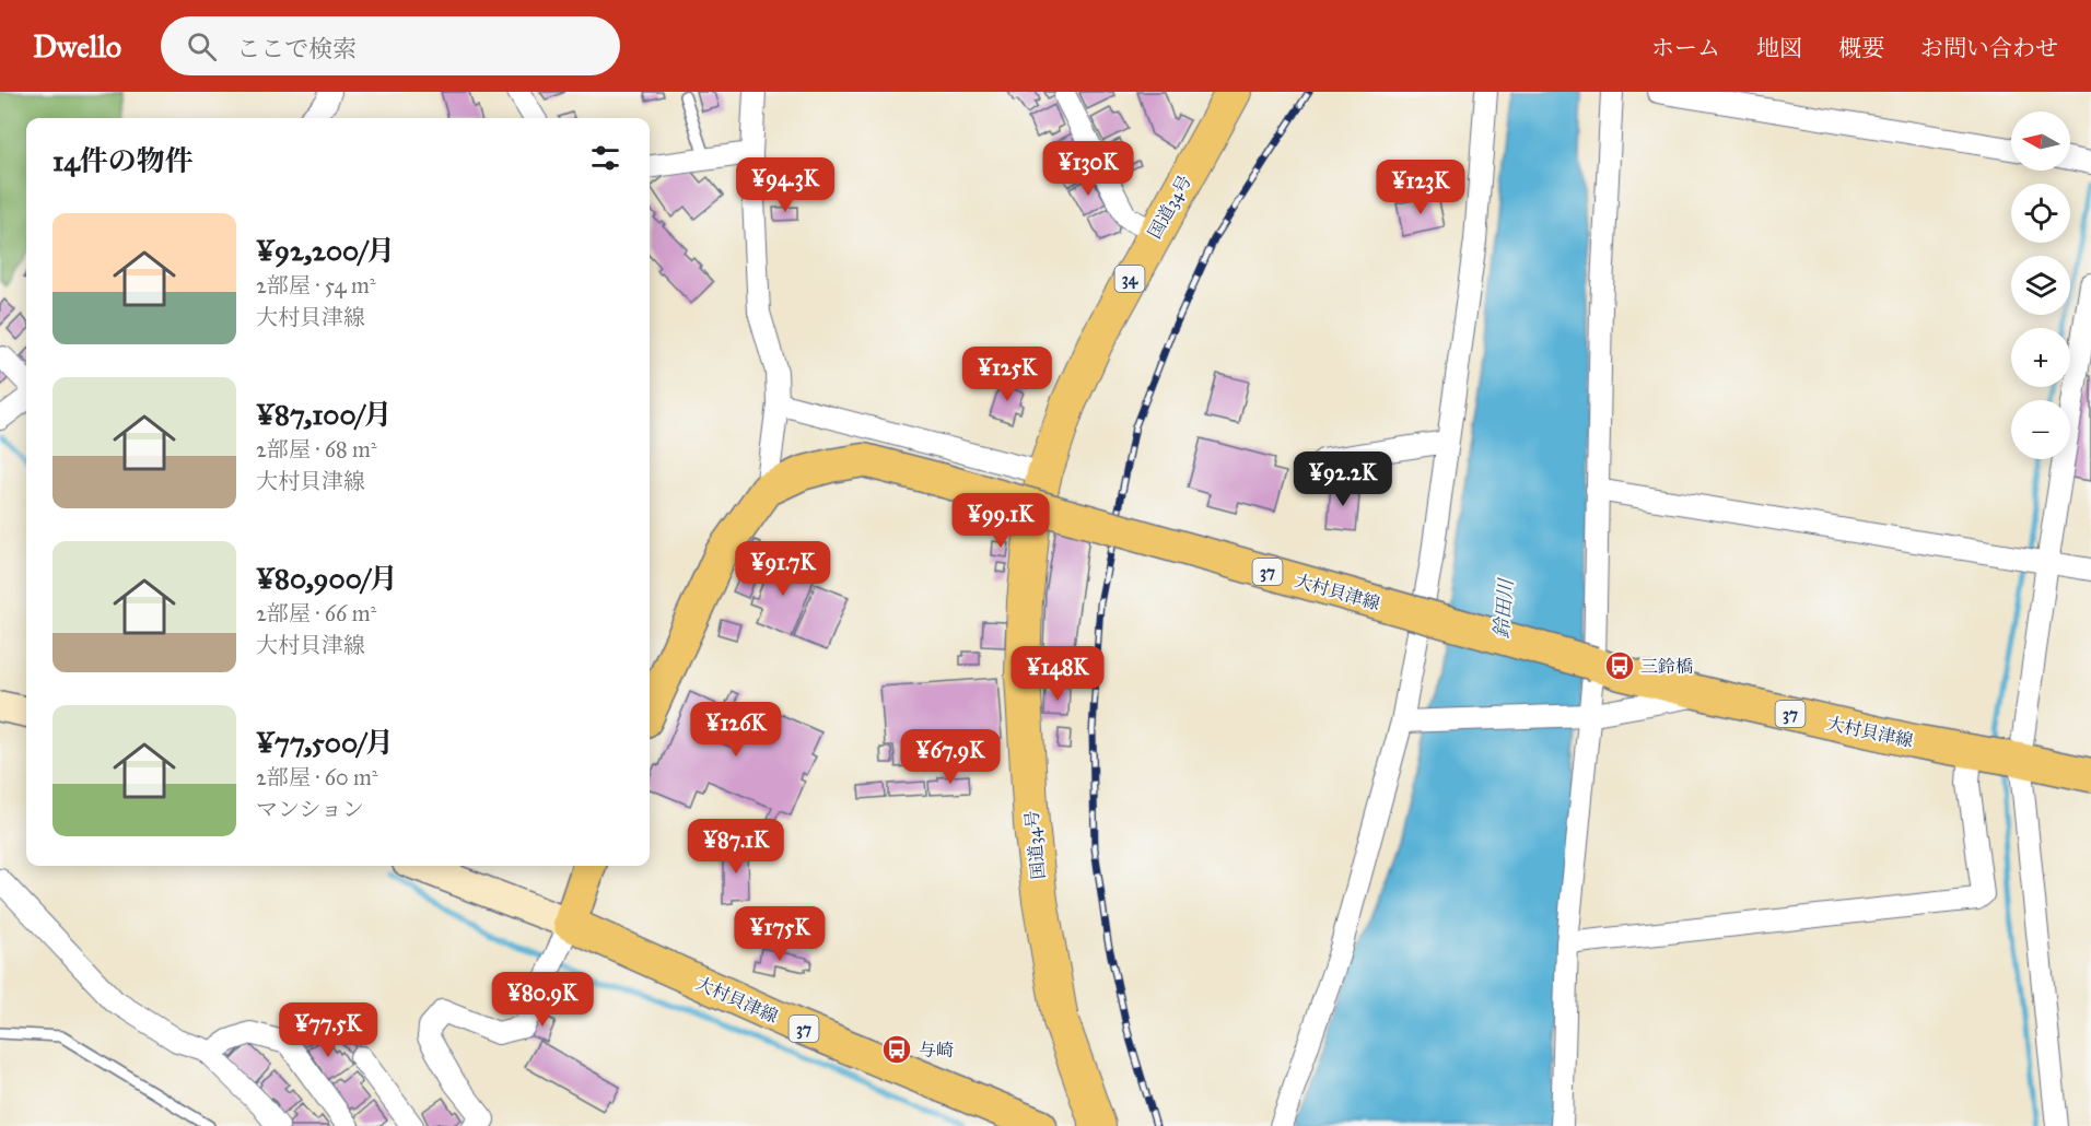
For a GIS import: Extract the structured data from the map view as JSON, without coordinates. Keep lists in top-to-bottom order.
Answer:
{
  "streets": {
    "highway": ["国道34号", "34"],
    "main road": ["37", "大村貝津線"]
  },
  "water": ["鈴田川"],
  "places": {
    "bus stop": ["三鈴橋", "与崎"]
  },
  "north": "left",
  "page": {
    "header": "Dwello",
    "search": "ここで検索",
    "nav": [
      "ホーム",
      "地図",
      "概要",
      "お問い合わせ"
    ],
    "map_buttons": ["+", "−"],
    "heading": "14件の物件",
    "price": [
      "¥130K",
      "¥94.3K",
      "¥123K",
      "¥125K",
      "¥92.2K",
      "¥99.1K",
      "¥91.7K",
      "¥148K",
      "¥126K",
      "¥67.9K",
      "¥87.1K",
      "¥175K",
      "¥80.9K",
      "¥77.5K"
    ],
    "list": [
      {
        "name": "¥92,200/月",
        "note": "2部屋 · 54 m² · 大村貝津線"
      },
      {
        "name": "¥87,100/月",
        "note": "2部屋 · 68 m² · 大村貝津線"
      },
      {
        "name": "¥80,900/月",
        "note": "2部屋 · 66 m² · 大村貝津線"
      },
      {
        "name": "¥77,500/月",
        "note": "2部屋 · 60 m² · マンション"
      }
    ]
  }
}
